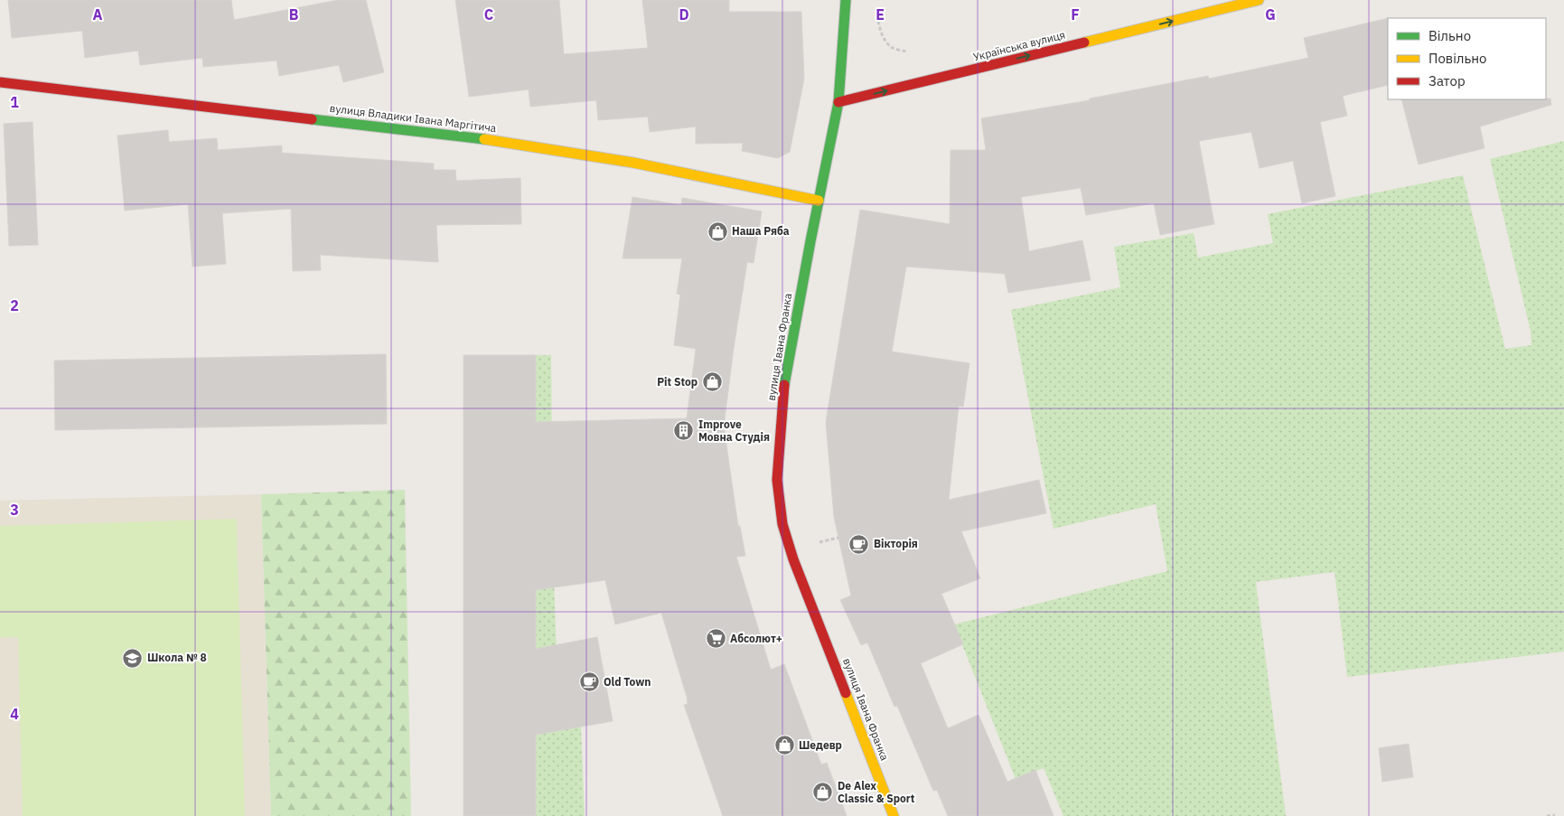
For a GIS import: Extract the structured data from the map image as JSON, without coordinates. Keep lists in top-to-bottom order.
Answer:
{
  "streets": {
    "street": ["Українська вулиця", "вулиця Владики Івана Маргітича", "вулиця Івана Франка"]
  },
  "crossings": [
    ["Українська вулиця", "вулиця Івана Франка"],
    ["вулиця Владики Івана Маргітича", "вулиця Івана Франка"]
  ],
  "one_way": ["Українська вулиця"],
  "places": {
    "shop": [
      "Наша Ряба",
      "Pit Stop",
      "Шедевр",
      "De Alex Classic & Sport"
    ],
    "building": ["Improve Мовна Студія"],
    "cafe": ["Вікторія", "Old Town"],
    "supermarket": ["Абсолют+"],
    "school or university": ["Школа № 8"]
  },
  "legend": ["Вільно", "Повільно", "Затор"],
  "grid": {
    "columns": [
      "A",
      "B",
      "C",
      "D",
      "E",
      "F",
      "G"
    ],
    "rows": [
      "1",
      "2",
      "3",
      "4"
    ]
  }
}
